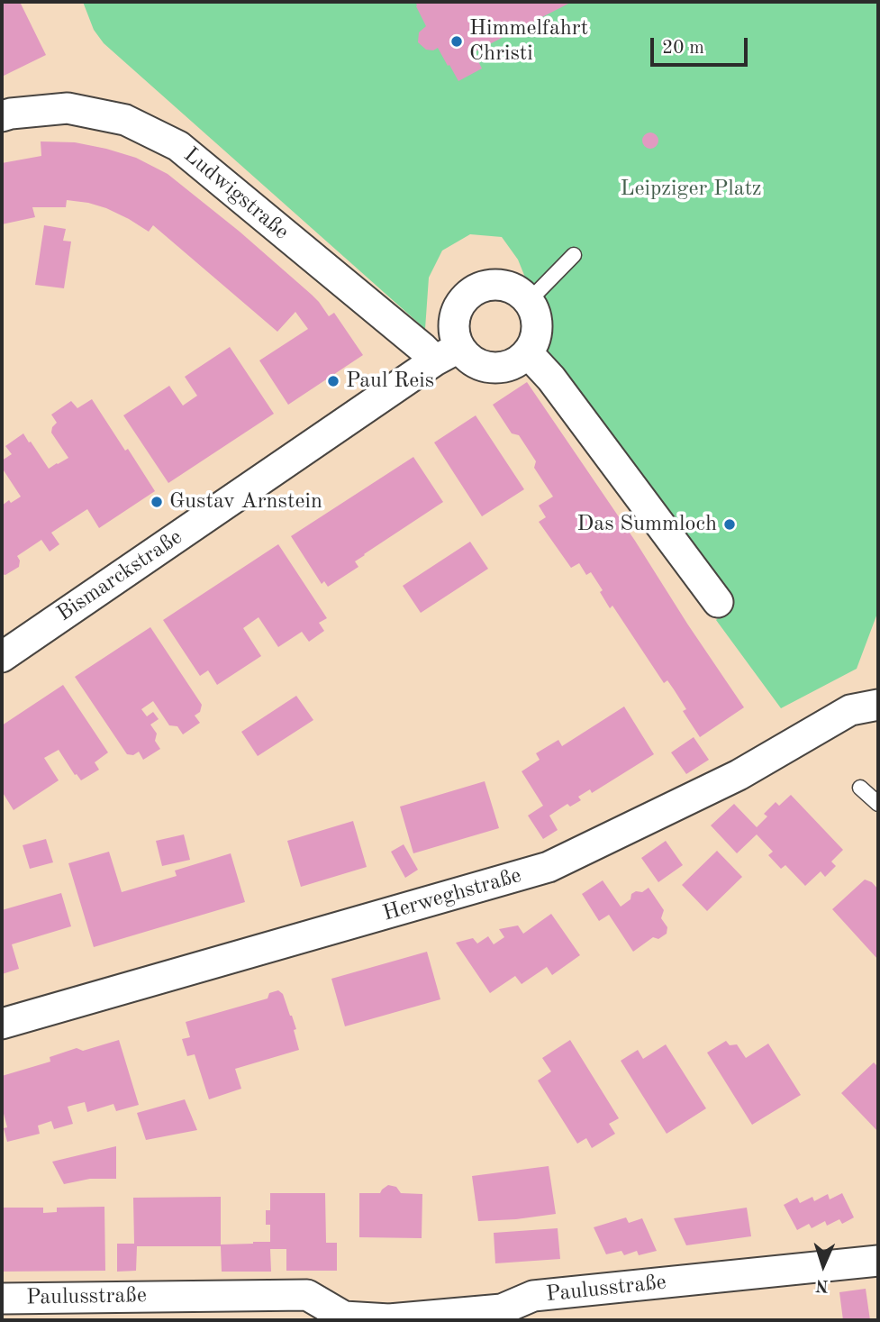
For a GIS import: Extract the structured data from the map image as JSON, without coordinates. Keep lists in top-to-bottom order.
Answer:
{
  "streets": {
    "street": [
      "Ludwigstraße",
      "Bismarckstraße",
      "Herweghstraße",
      "Paulusstraße"
    ]
  },
  "crossings": [
    ["Ludwigstraße", "Bismarckstraße"]
  ],
  "parks": ["Leipziger Platz"],
  "places": [
    "Himmelfahrt Christi",
    "Paul Reis",
    "Gustav Arnstein",
    "Das Summloch"
  ],
  "scale_bar": "20 m",
  "north": "bottom"
}
